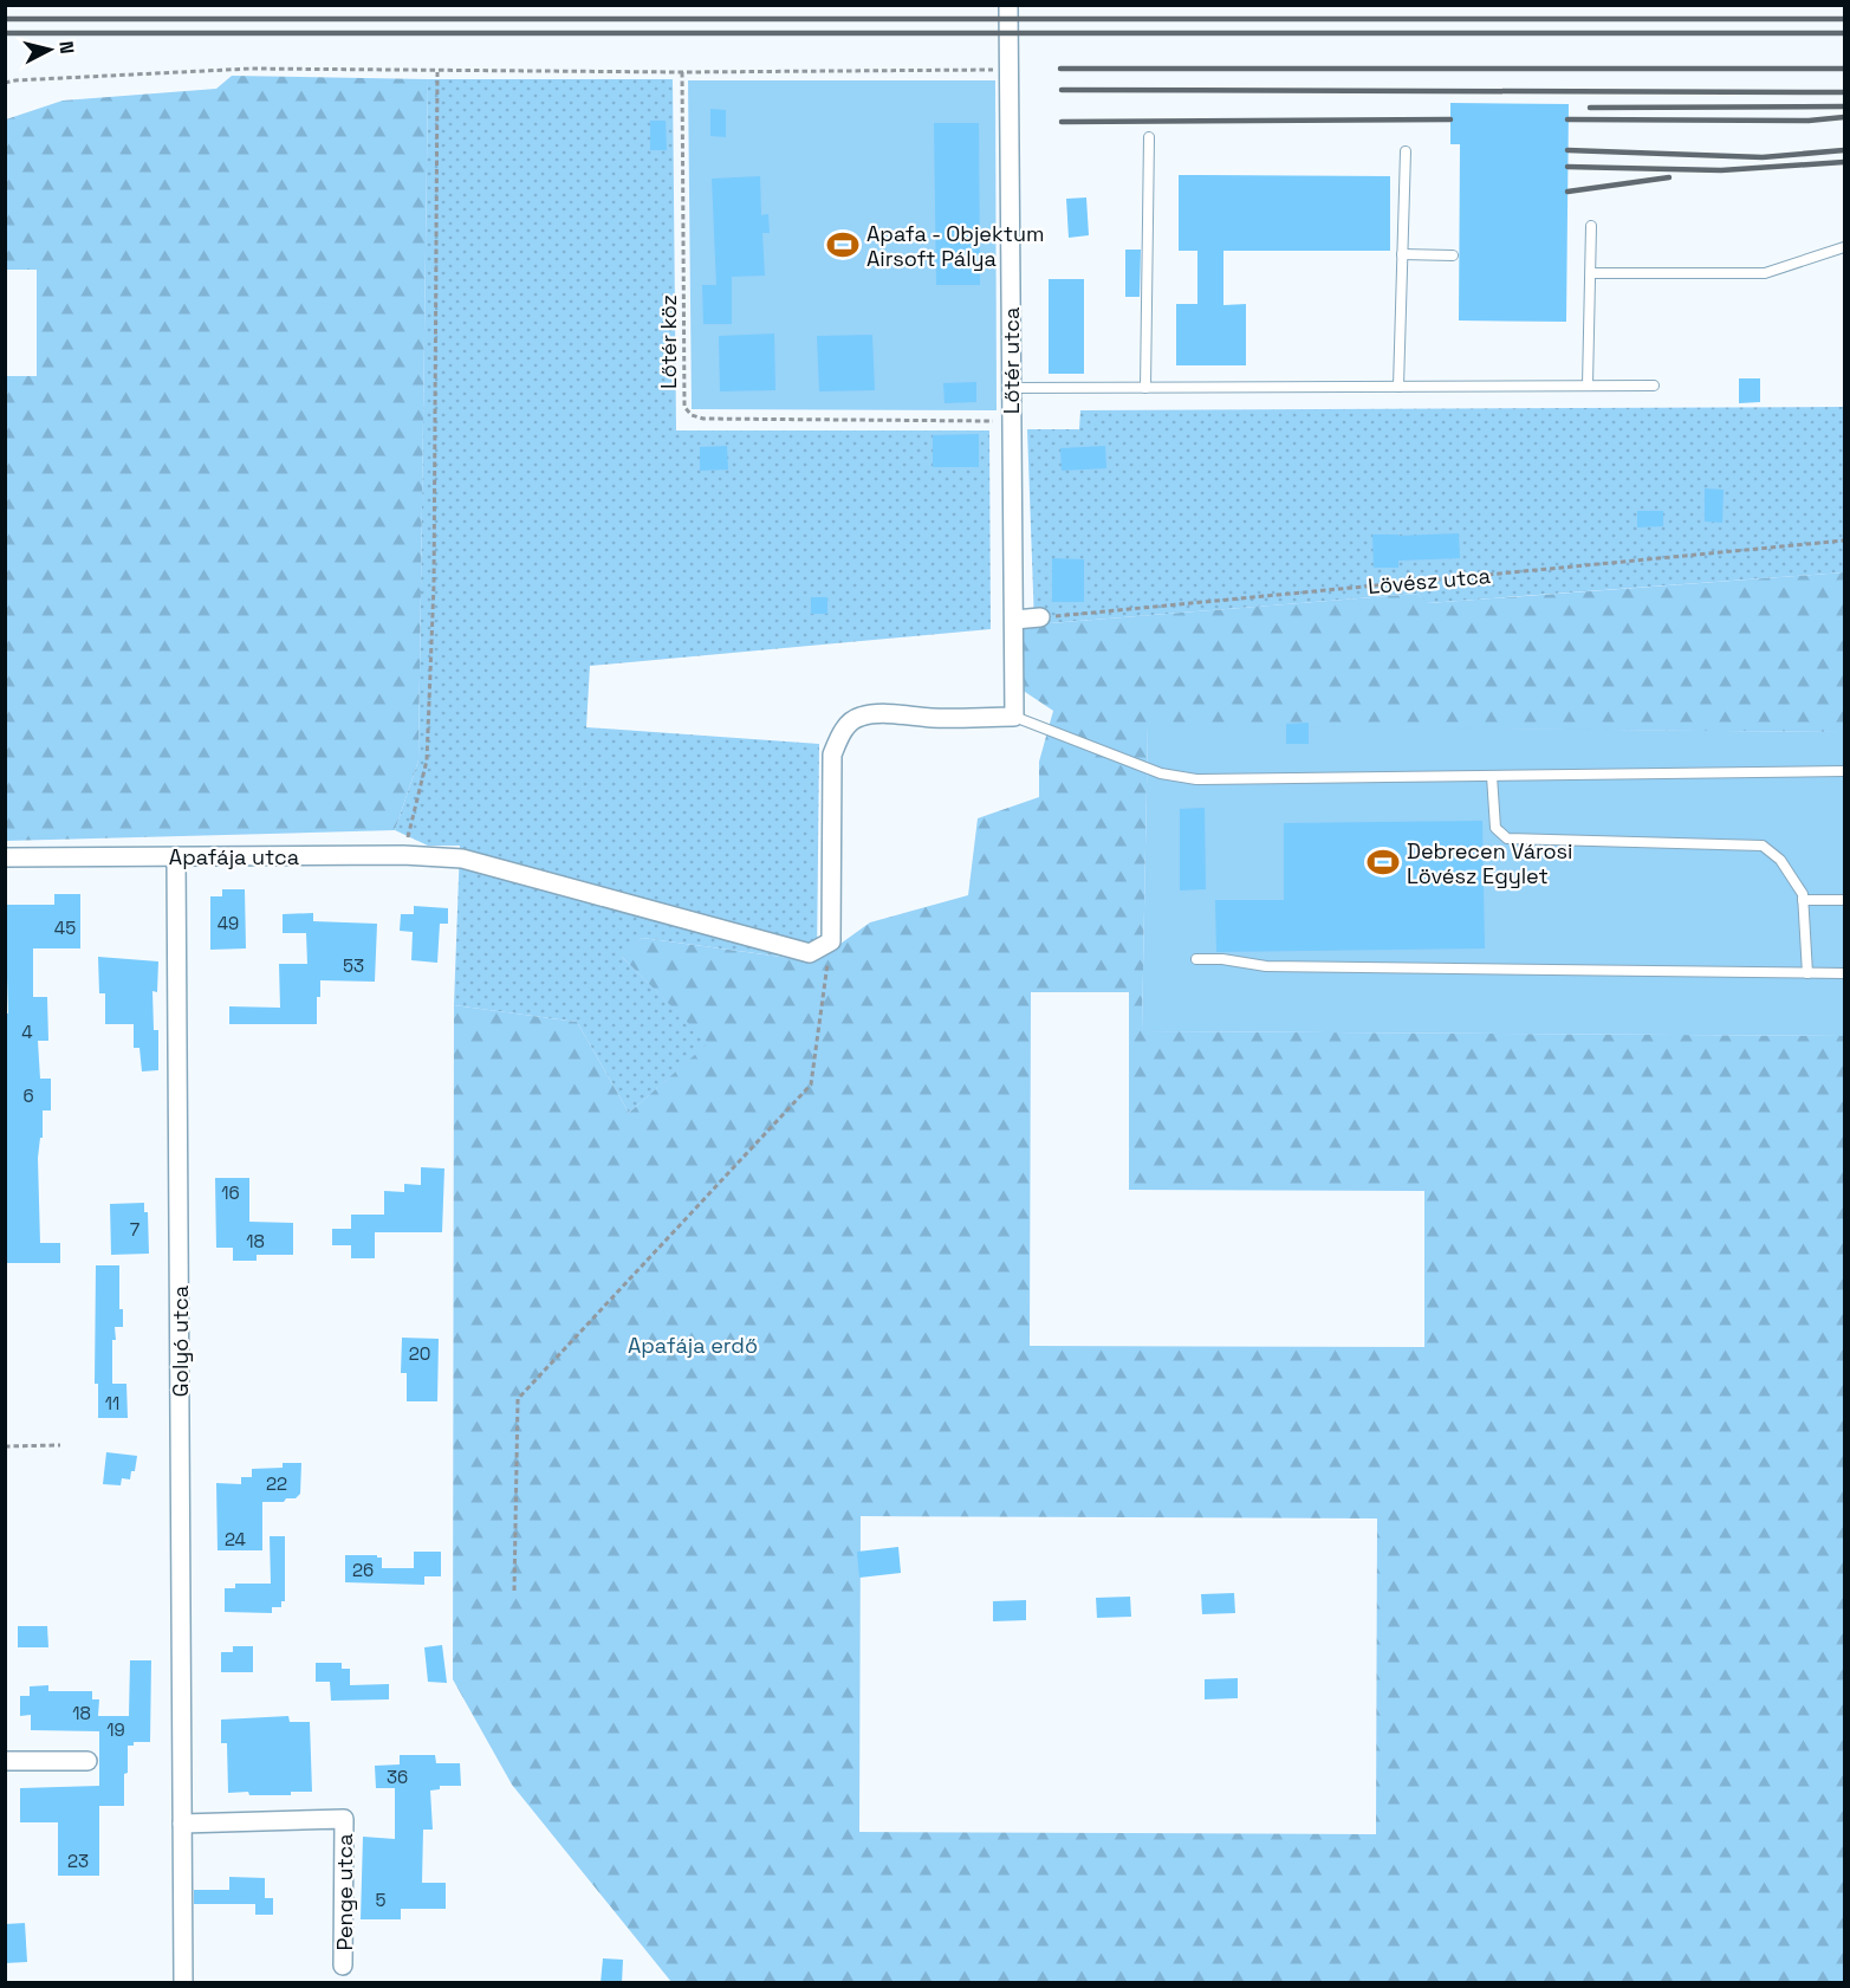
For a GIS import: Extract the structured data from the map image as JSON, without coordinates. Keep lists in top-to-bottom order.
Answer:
{
  "streets": {
    "street": [
      "Lőtér utca",
      "Apafája utca",
      "Golyó utca",
      "Penge utca"
    ],
    "path": ["Lőtér köz", "Lövész utca"]
  },
  "crossings": [
    ["Lőtér köz", "Lőtér utca"],
    ["Apafája utca", "Golyó utca"],
    ["Golyó utca", "Penge utca"]
  ],
  "parks": ["Apafája erdő"],
  "places": {
    "sports": ["Apafa - Objektum Airsoft Pálya", "Debrecen Városi Lövész Egylet"]
  },
  "house_numbers": [
    "49",
    "45",
    "53",
    "4",
    "6",
    "16",
    "7",
    "18",
    "20",
    "11",
    "22",
    "24",
    "26",
    "18",
    "19",
    "36",
    "23",
    "5"
  ],
  "north": "right"
}
